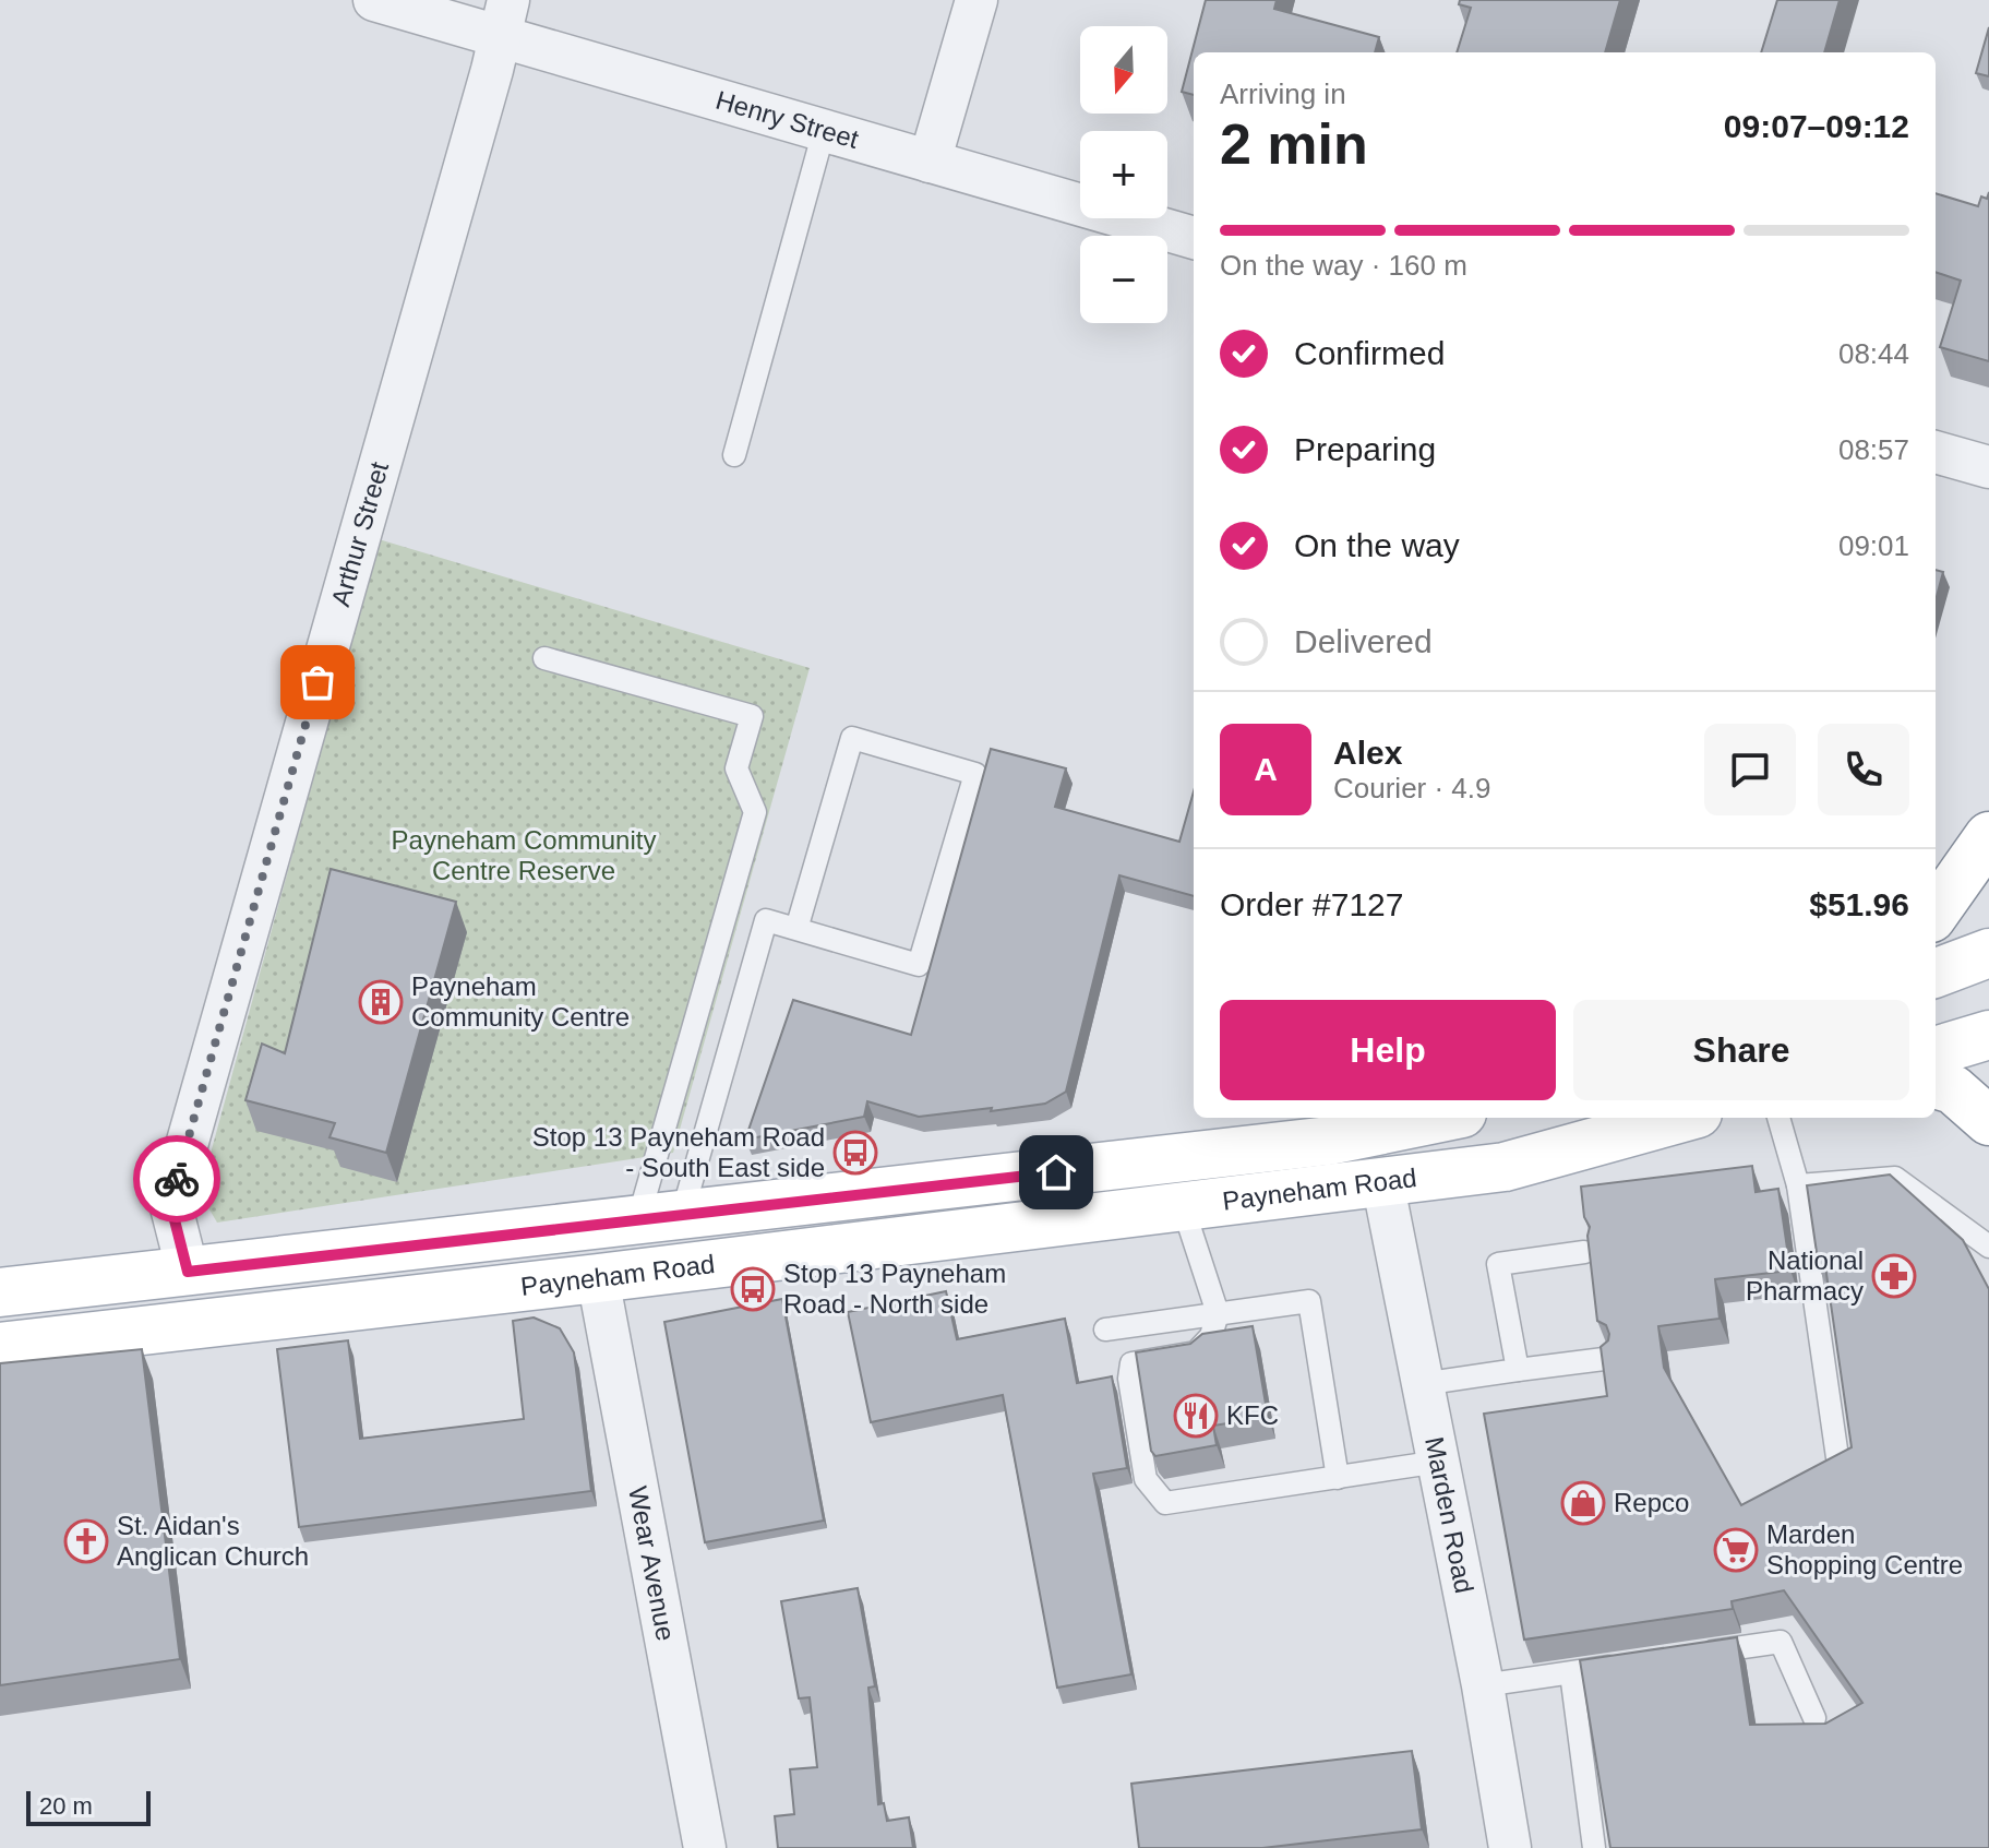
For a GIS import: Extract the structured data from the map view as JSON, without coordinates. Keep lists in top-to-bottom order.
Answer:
{
  "streets": {
    "main road": ["Payneham Road"],
    "street": [
      "Henry Street",
      "Arthur Street",
      "Marden Road",
      "Wear Avenue"
    ]
  },
  "crossings": [
    ["Henry Street", "Arthur Street"],
    ["Arthur Street", "Payneham Road"],
    ["Payneham Road", "Marden Road"],
    ["Payneham Road", "Wear Avenue"]
  ],
  "parks": ["Payneham Community Centre Reserve"],
  "places": {
    "building": ["Payneham Community Centre"],
    "bus stop": ["Stop 13 Payneham Road - South East side", "Stop 13 Payneham Road - North side"],
    "pharmacy": ["National Pharmacy"],
    "restaurant": ["KFC"],
    "shop": ["Repco"],
    "church": ["St. Aidan's Anglican Church"],
    "supermarket": ["Marden Shopping Centre"]
  },
  "scale_bar": "20 m",
  "north": "bottom",
  "page": {
    "map_buttons": ["+", "−"],
    "heading": ["2 min", "Arriving in", "09:07–09:12"],
    "panel": [
      "Alex",
      "Courier · 4.9",
      "Order #7127",
      "$51.96"
    ],
    "bar": "On the way · 160 m",
    "list": [
      ["Confirmed", "08:44"],
      ["Preparing", "08:57"],
      ["On the way", "09:01"],
      "Delivered"
    ],
    "round": "A",
    "buttons": ["Help", "Share"],
    "scale": "20 m"
  }
}
